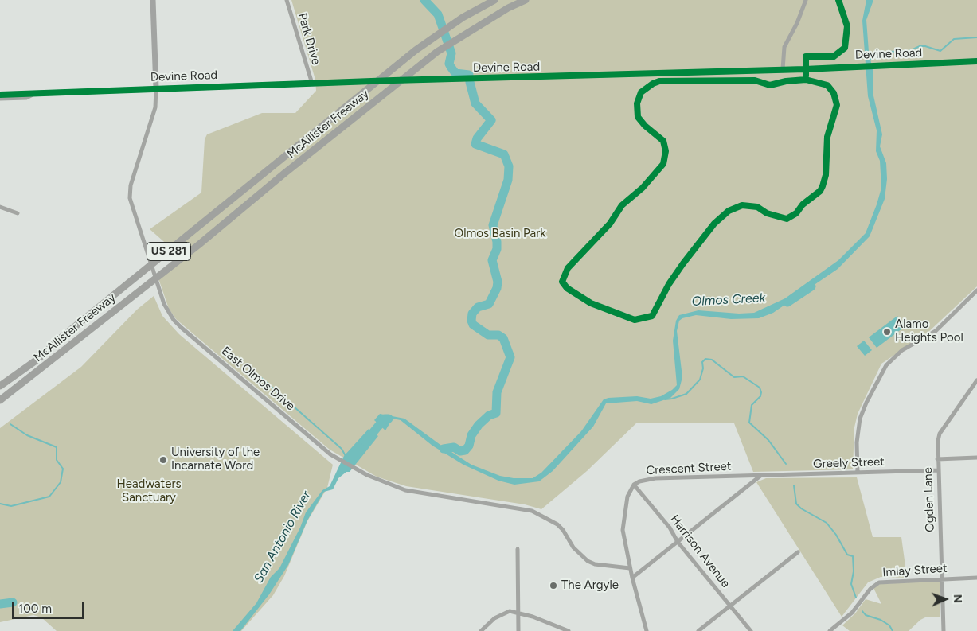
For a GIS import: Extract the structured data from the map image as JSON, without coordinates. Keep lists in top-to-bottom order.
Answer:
{
  "streets": {
    "highway": ["McAllister Freeway", "US 281"],
    "street": [
      "Park Drive",
      "Devine Road",
      "East Olmos Drive",
      "Greely Street",
      "Crescent Street",
      "Ogden Lane",
      "Harrison Avenue",
      "Imlay Street"
    ]
  },
  "crossings": [
    ["Park Drive", "Devine Road"],
    ["Devine Road", "East Olmos Drive"],
    ["East Olmos Drive", "Crescent Street"],
    ["Greely Street", "Crescent Street"],
    ["Greely Street", "Ogden Lane"],
    ["Crescent Street", "Harrison Avenue"],
    ["Ogden Lane", "Imlay Street"]
  ],
  "water": ["Olmos Creek", "San Antonio River"],
  "parks": ["Olmos Basin Park", "Headwaters Sanctuary"],
  "places": ["Alamo Heights Pool", "University of the Incarnate Word", "The Argyle"],
  "scale_bar": "100 m",
  "north": "right"
}
